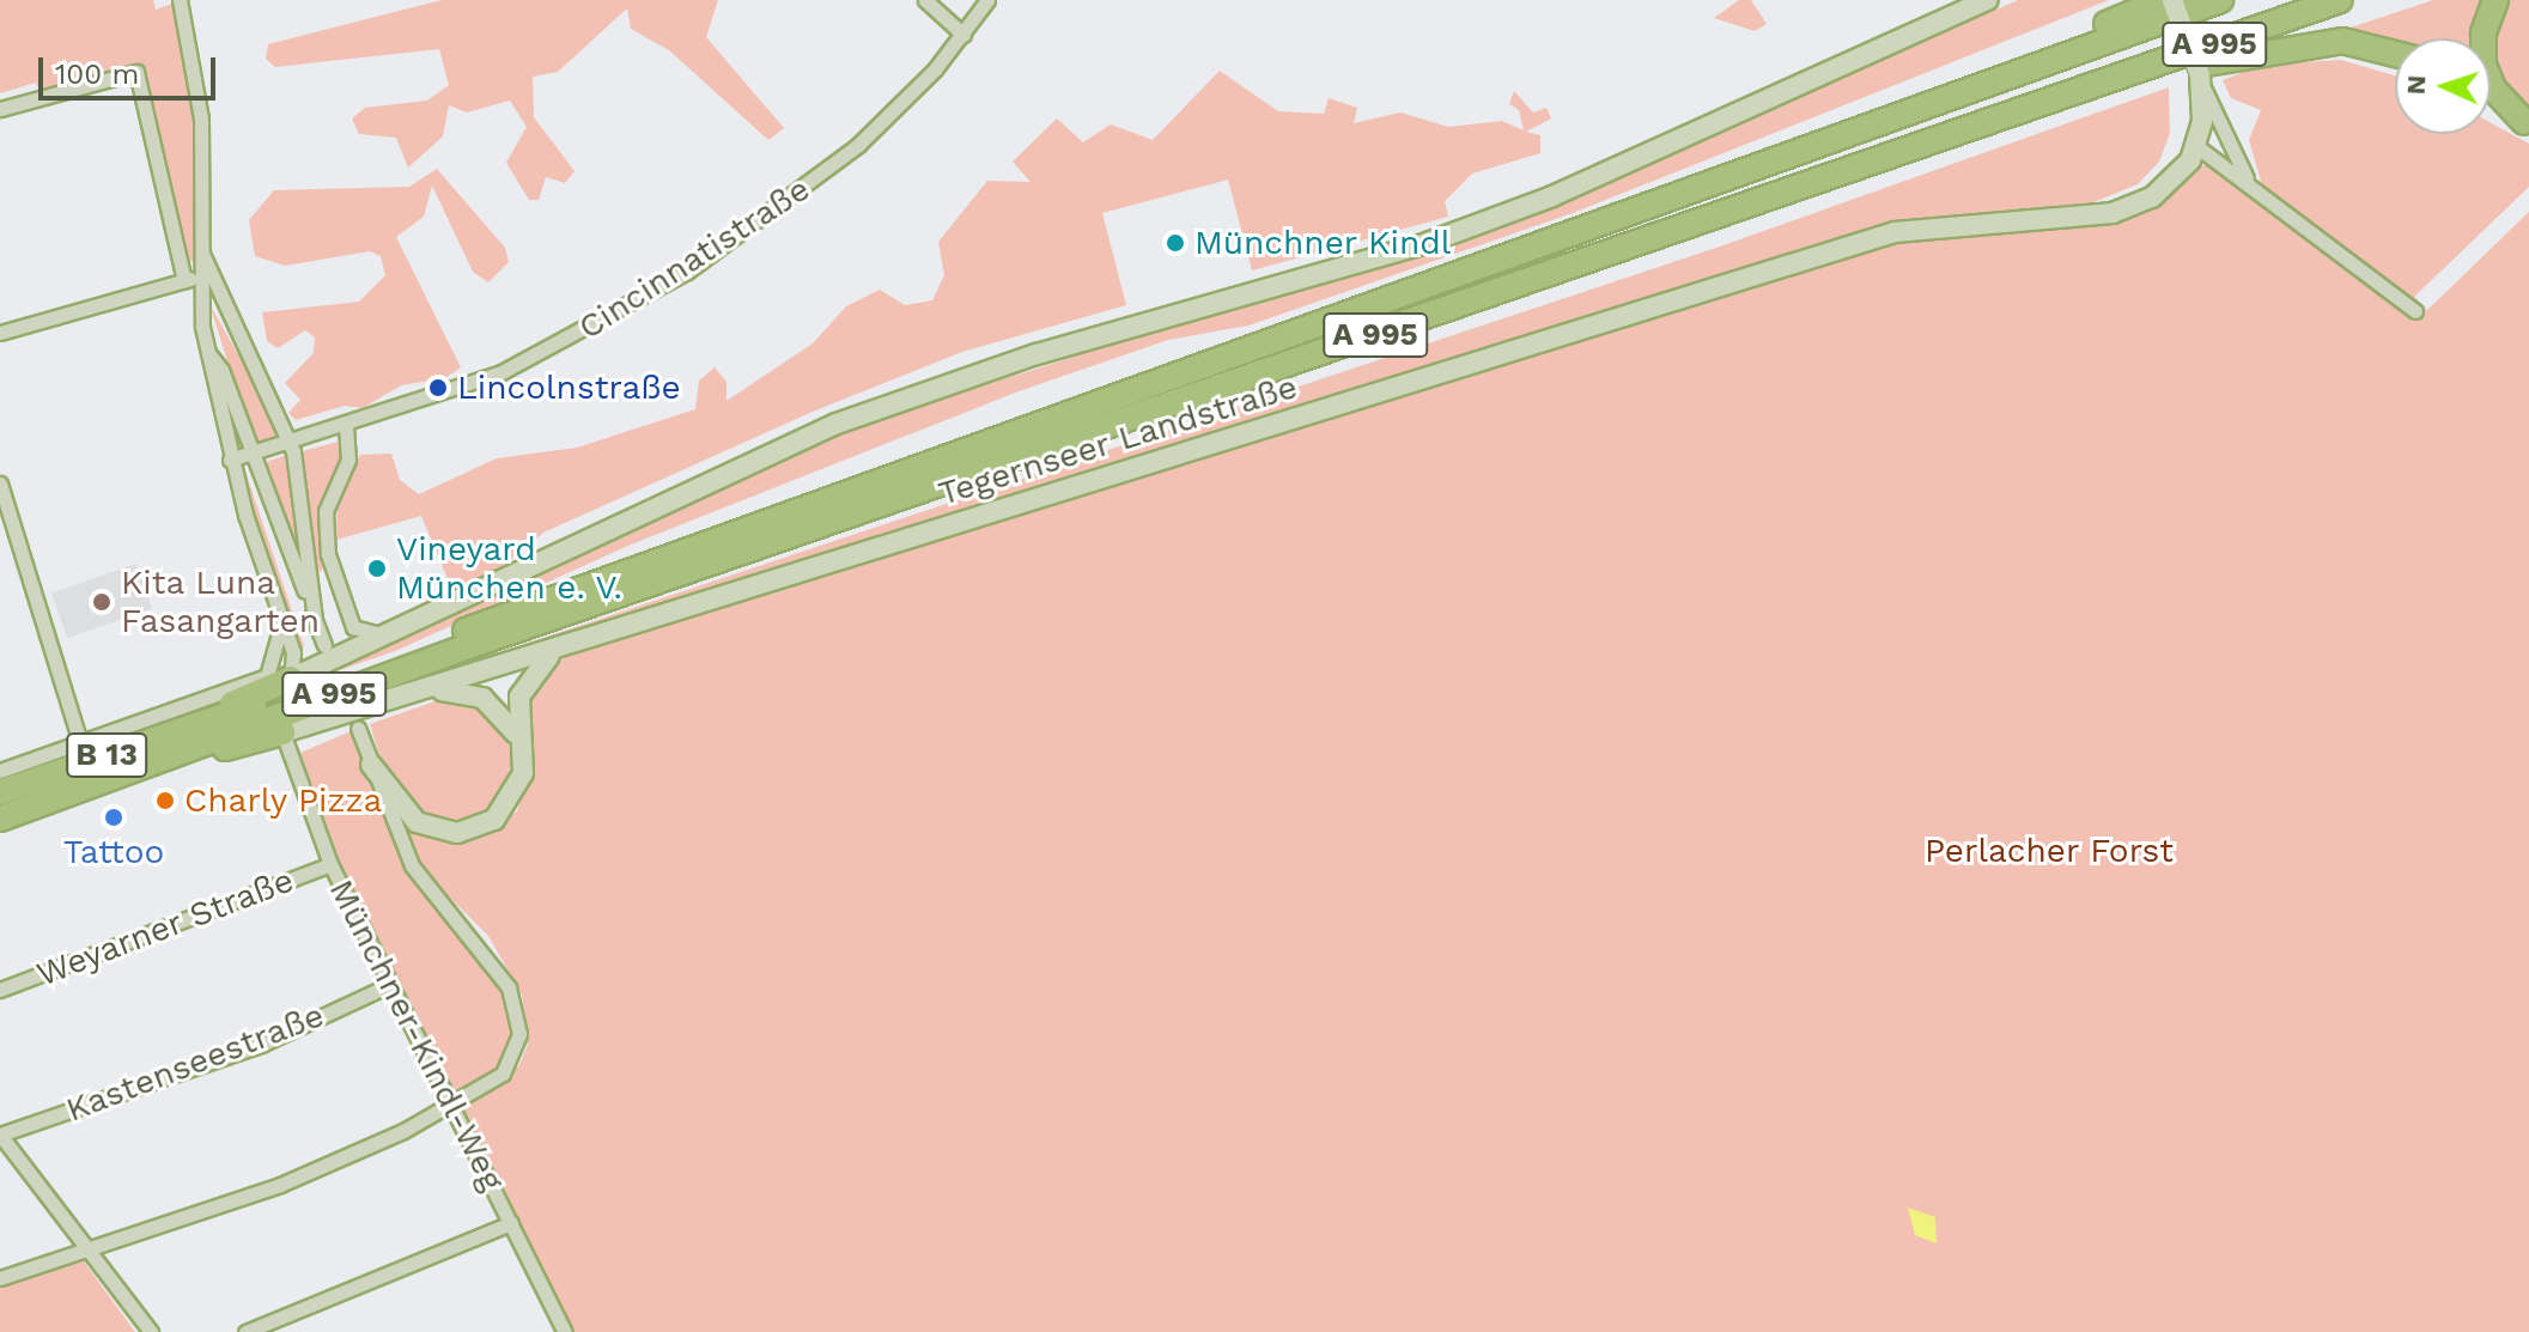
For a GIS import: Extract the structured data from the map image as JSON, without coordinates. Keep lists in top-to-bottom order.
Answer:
{
  "streets": {
    "highway": ["A 995", "B 13"],
    "main road": ["Tegernseer Landstraße"],
    "street": [
      "Cincinnatistraße",
      "Weyarner Straße",
      "Münchner-Kindl-Weg",
      "Kastenseestraße"
    ]
  },
  "crossings": [
    ["A 995", "B 13"],
    ["Tegernseer Landstraße", "Münchner-Kindl-Weg"],
    ["Weyarner Straße", "Münchner-Kindl-Weg"],
    ["Münchner-Kindl-Weg", "Kastenseestraße"]
  ],
  "parks": ["Perlacher Forst"],
  "places": [
    "Münchner Kindl",
    "Lincolnstraße",
    "Vineyard München e. V.",
    "Kita Luna Fasangarten",
    "Charly Pizza",
    "Tattoo"
  ],
  "scale_bar": "100 m",
  "north": "left"
}
